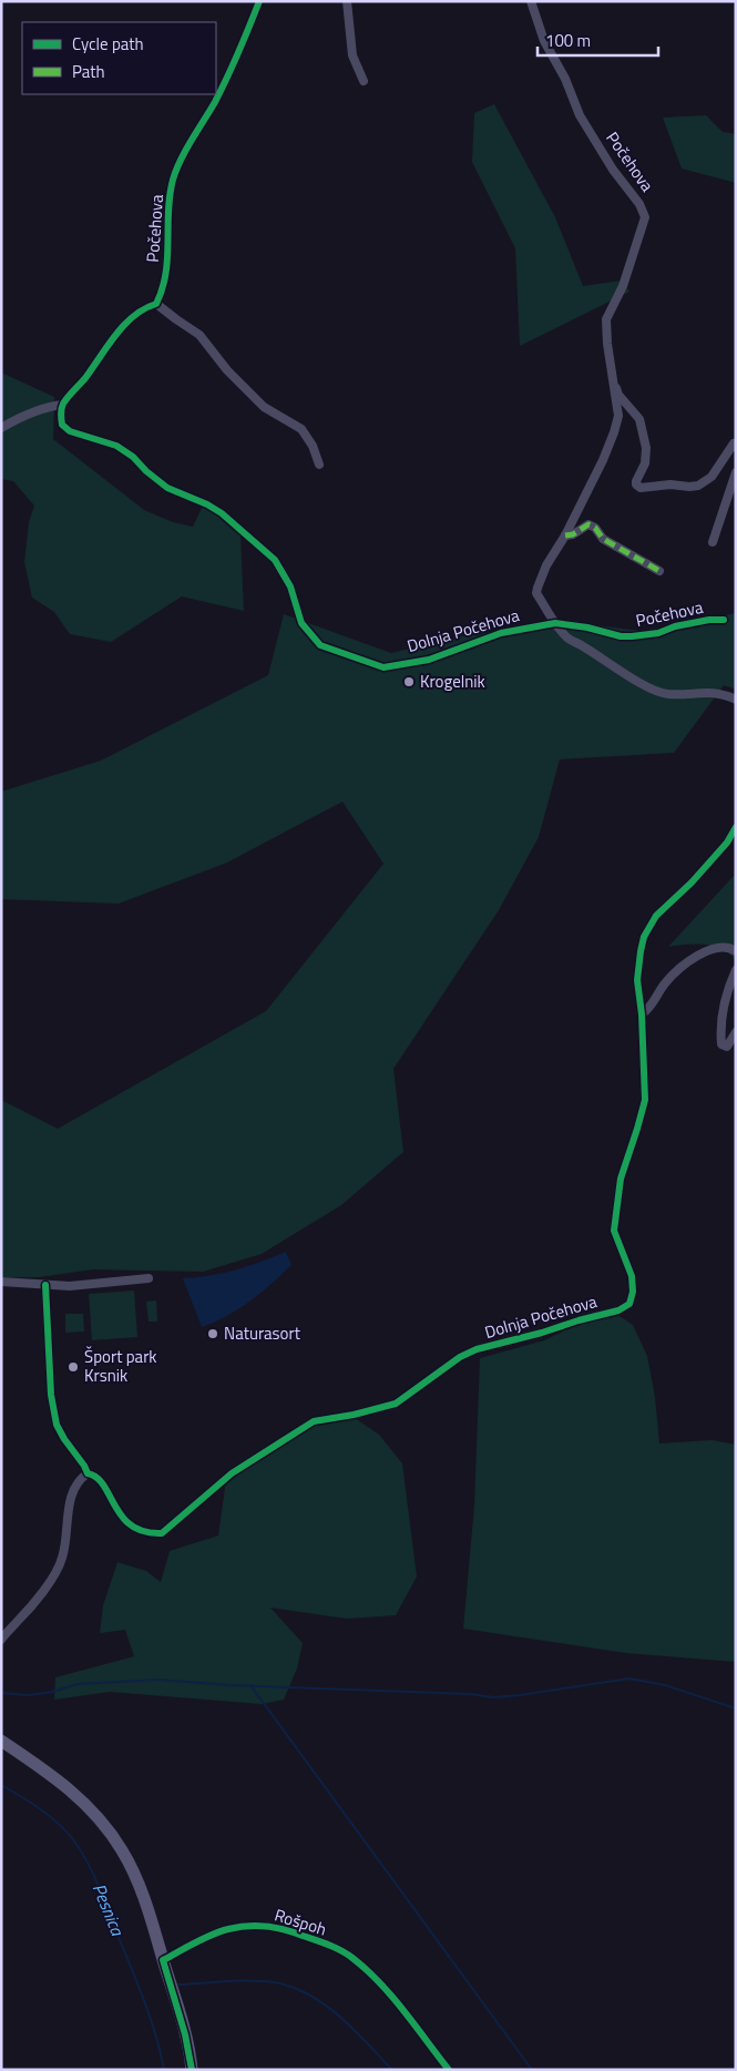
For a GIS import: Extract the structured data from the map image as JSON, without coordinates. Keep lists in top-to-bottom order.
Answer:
{
  "streets": {
    "street": ["Počehova", "Dolnja Počehova", "Rošpoh"]
  },
  "crossings": [
    ["Počehova", "Dolnja Počehova"]
  ],
  "water": ["Pesnica"],
  "places": ["Krogelnik", "Naturasort", "Šport park Krsnik"],
  "legend": ["Cycle path", "Path"],
  "scale_bar": "100 m"
}
